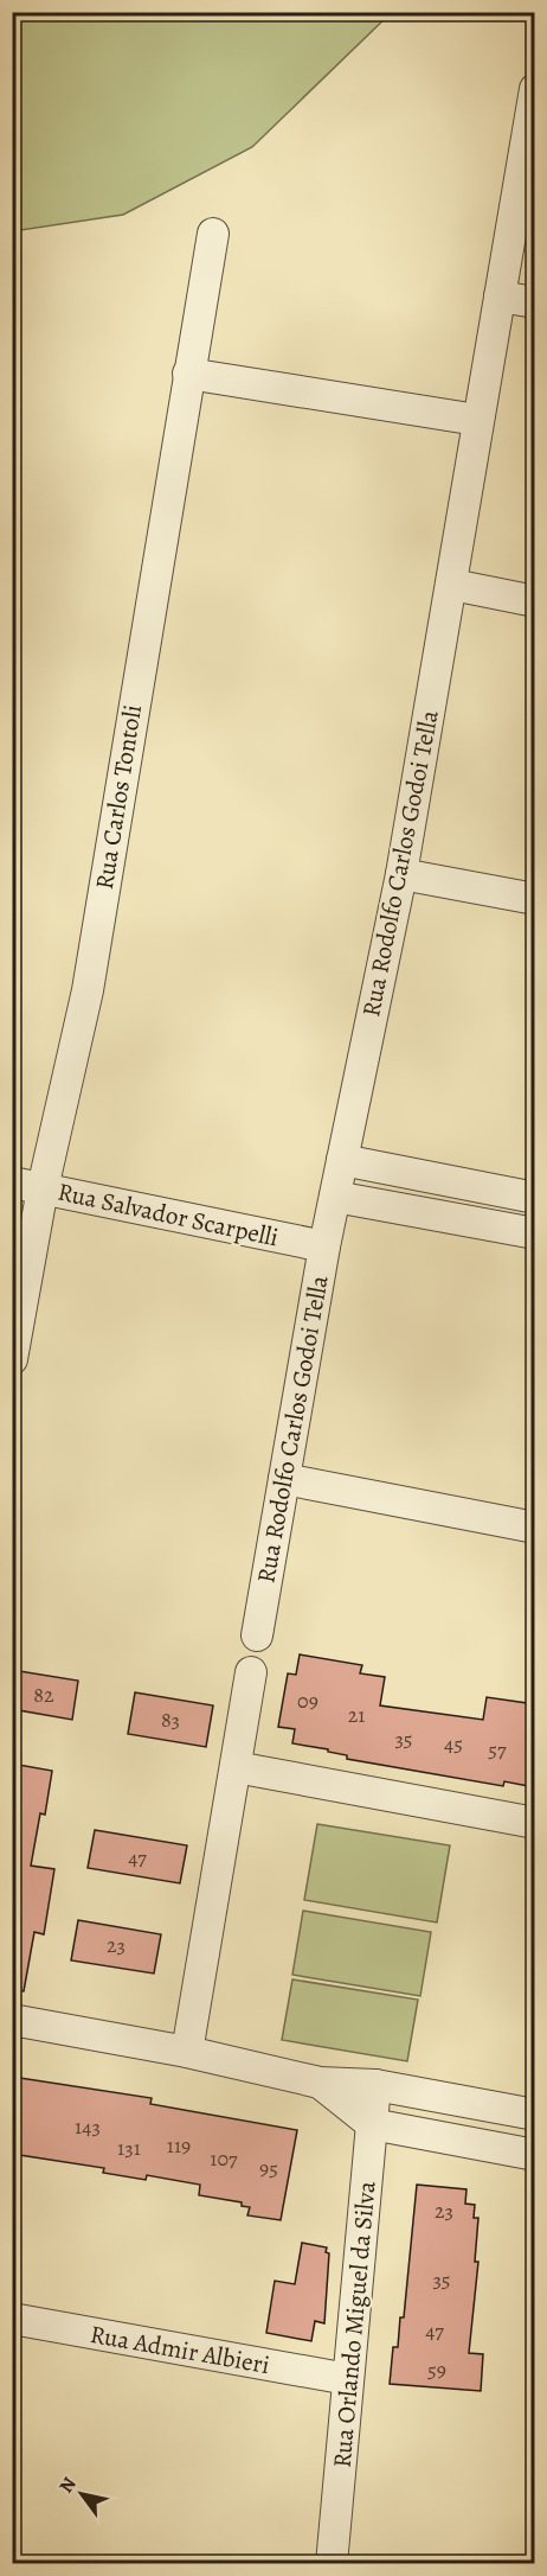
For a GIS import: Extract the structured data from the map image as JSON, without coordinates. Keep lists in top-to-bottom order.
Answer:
{
  "streets": {
    "street": [
      "Rua Carlos Tontoli",
      "Rua Rodolfo Carlos Godoi Tella",
      "Rua Salvador Scarpelli",
      "Rua Orlando Miguel da Silva",
      "Rua Admir Albieri"
    ]
  },
  "crossings": [
    ["Rua Carlos Tontoli", "Rua Salvador Scarpelli"],
    ["Rua Rodolfo Carlos Godoi Tella", "Rua Salvador Scarpelli"],
    ["Rua Orlando Miguel da Silva", "Rua Admir Albieri"]
  ],
  "house_numbers": [
    "82",
    "09",
    "21",
    "83",
    "35",
    "45",
    "57",
    "47",
    "23",
    "143",
    "119",
    "131",
    "107",
    "95",
    "23",
    "35",
    "47",
    "59"
  ],
  "north": "top left"
}
